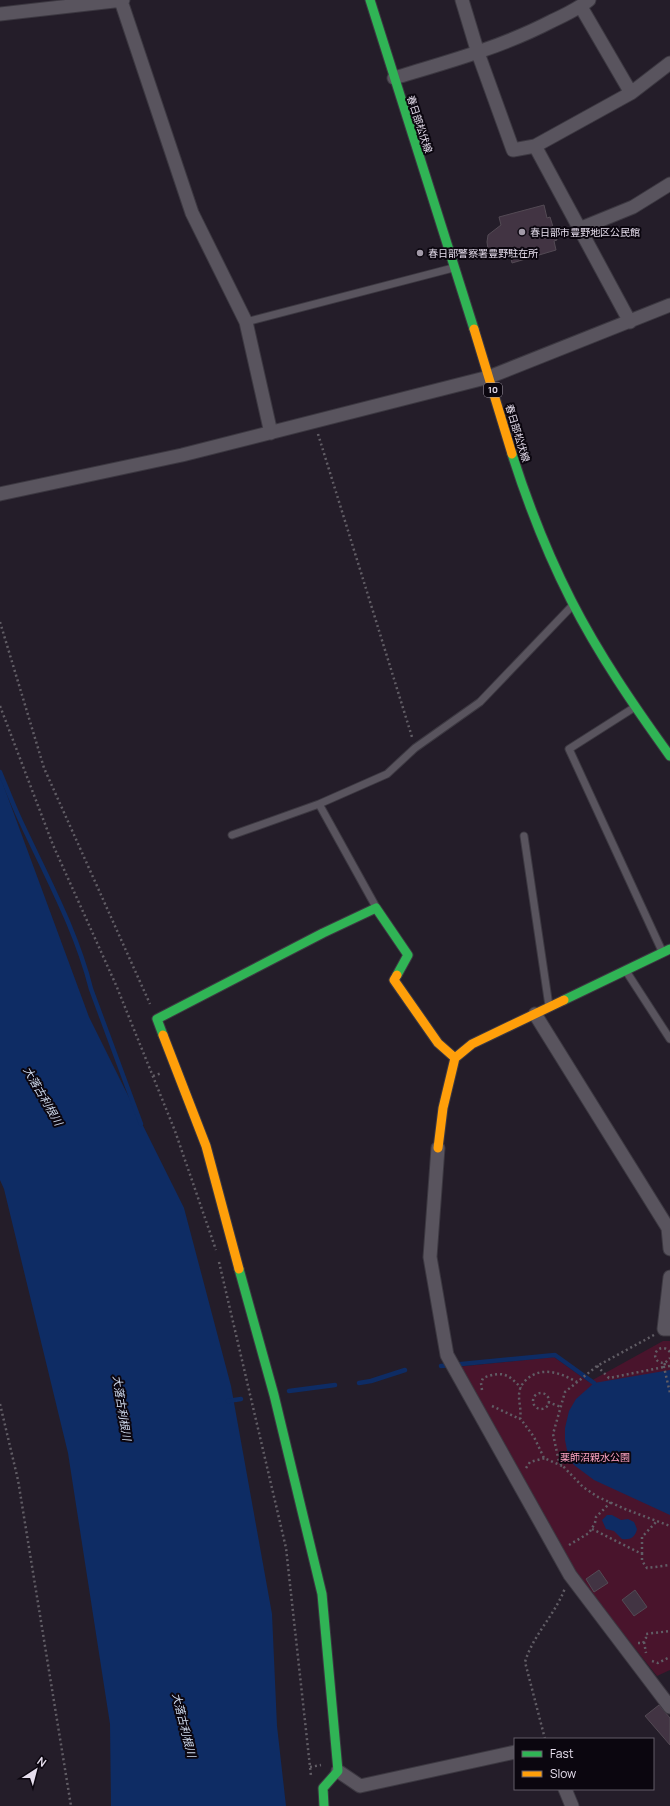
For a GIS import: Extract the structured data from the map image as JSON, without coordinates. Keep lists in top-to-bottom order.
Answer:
{
  "streets": {
    "street": ["春日部松伏線", "10"]
  },
  "water": ["大落古利根川"],
  "parks": ["薬師沼親水公園"],
  "places": ["春日部市豊野地区公民館", "春日部警察署豊野駐在所"],
  "legend": ["Fast", "Slow"],
  "north": "top right"
}
